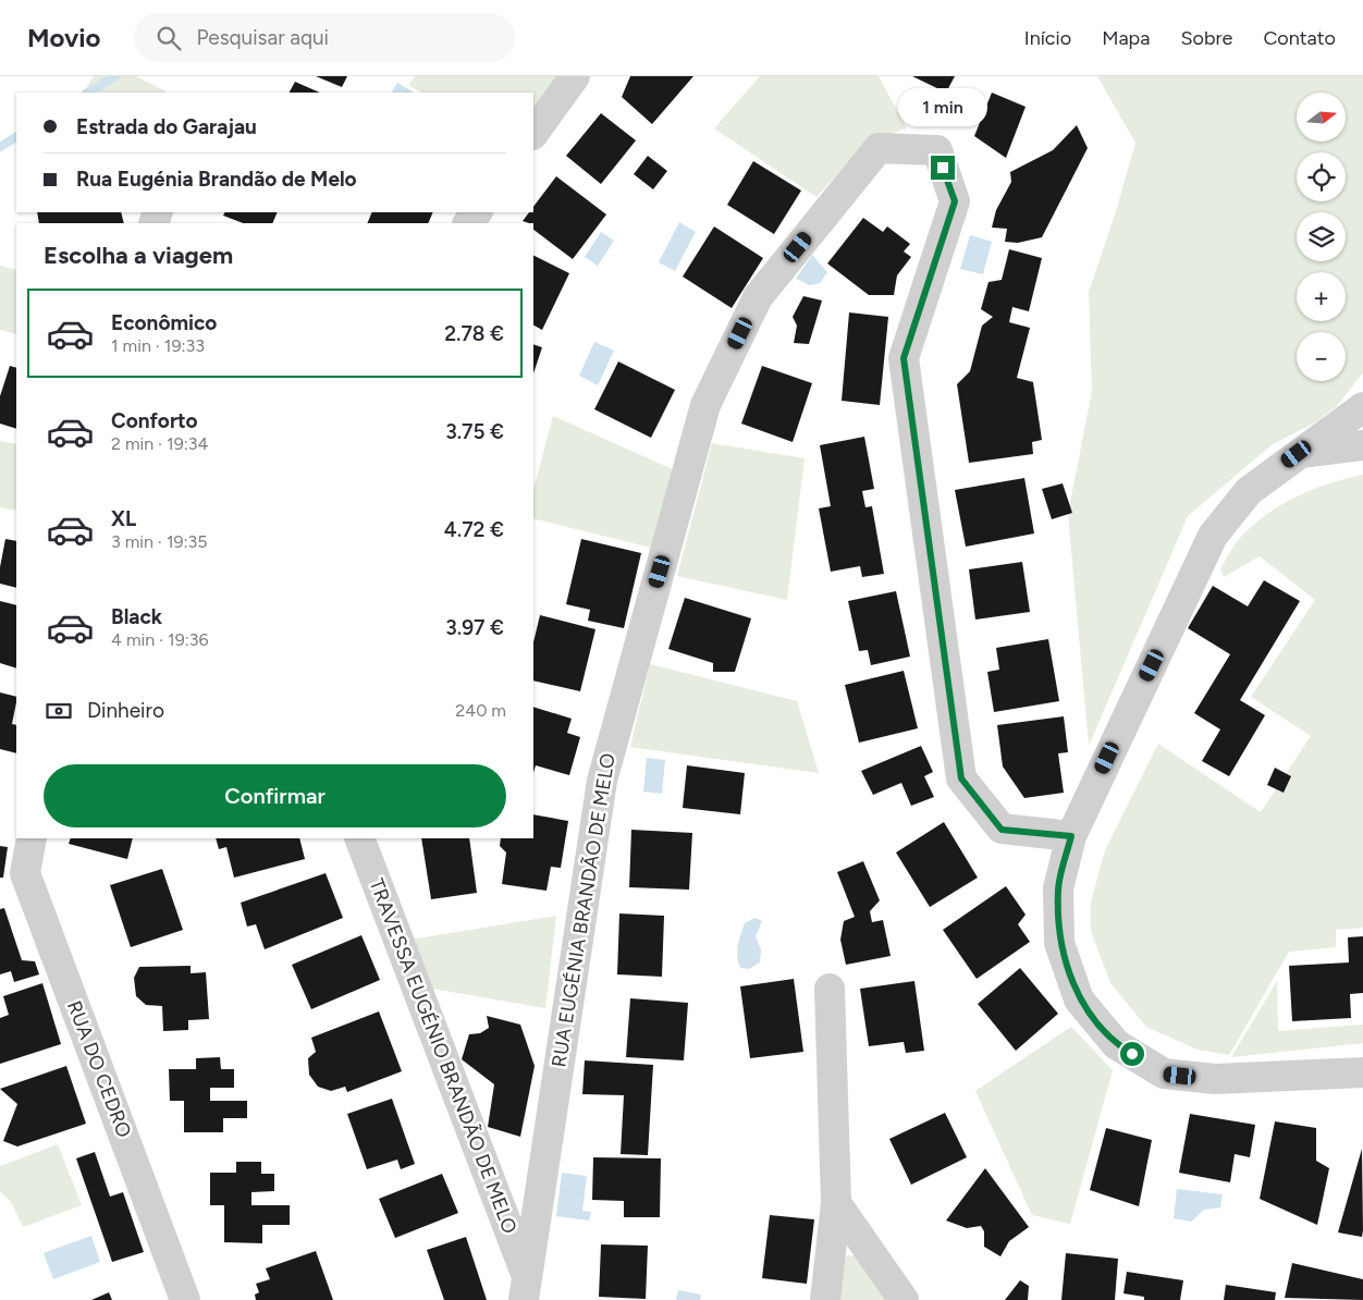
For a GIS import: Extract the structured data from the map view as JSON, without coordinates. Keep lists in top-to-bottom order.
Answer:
{
  "streets": {
    "street": ["RUA EUGÉNIA BRANDÃO DE MELO", "TRAVESSA EUGÉNIO BRANDÃO DE MELO", "RUA DO CEDRO"]
  },
  "crossings": [
    ["RUA EUGÉNIA BRANDÃO DE MELO", "TRAVESSA EUGÉNIO BRANDÃO DE MELO"]
  ],
  "north": "right",
  "page": {
    "header": "Movio",
    "search": "Pesquisar aqui",
    "nav": [
      "Início",
      "Mapa",
      "Sobre",
      "Contato"
    ],
    "bubble": "1 min",
    "map_buttons": ["+", "−"],
    "banner": ["Estrada do Garajau", "Rua Eugénia Brandão de Melo"],
    "heading": "Escolha a viagem",
    "list": [
      {
        "name": "Econômico",
        "note": "1 min · 19:33",
        "value": "2.78 €"
      },
      {
        "name": "Conforto",
        "note": "2 min · 19:34",
        "value": "3.75 €"
      },
      {
        "name": "XL",
        "note": "3 min · 19:35",
        "value": "4.72 €"
      },
      {
        "name": "Black",
        "note": "4 min · 19:36",
        "value": "3.97 €"
      }
    ],
    "pay": ["Dinheiro", "240 m"],
    "buttons": "Confirmar"
  }
}
